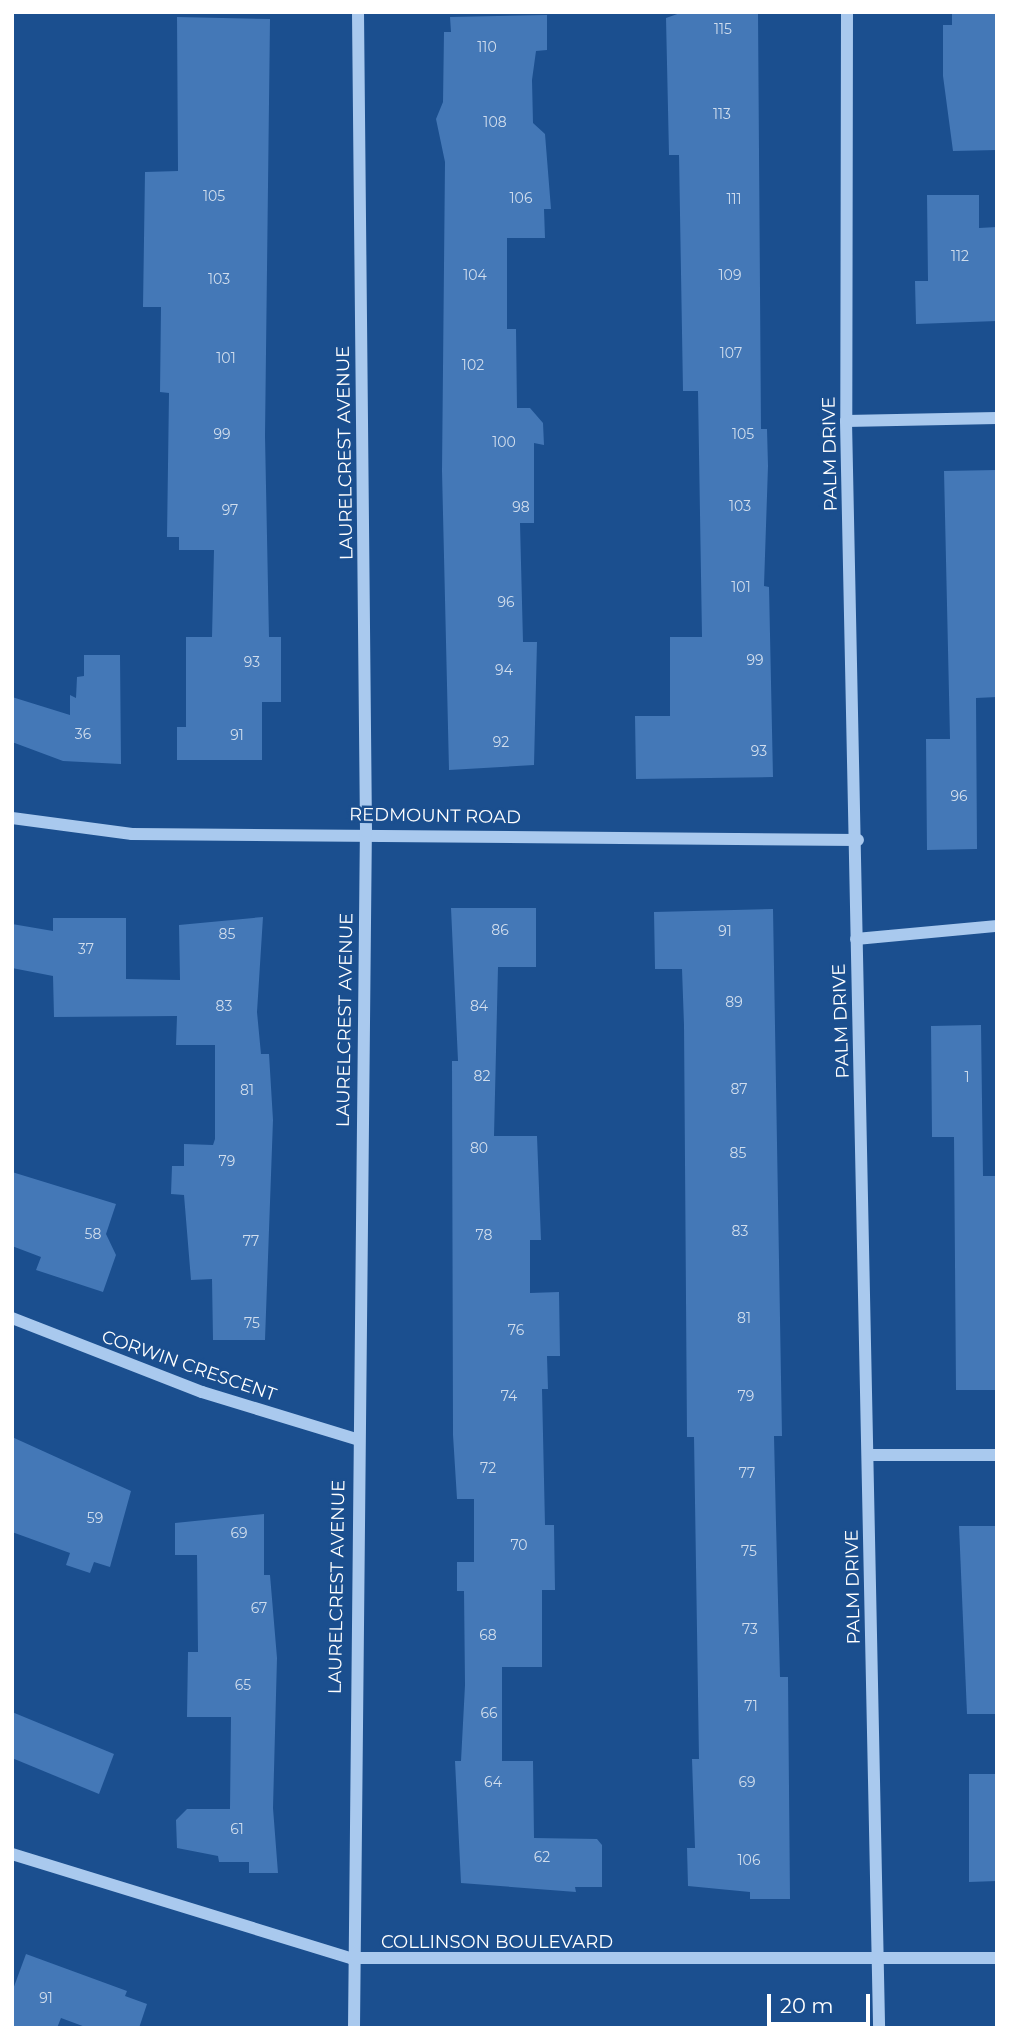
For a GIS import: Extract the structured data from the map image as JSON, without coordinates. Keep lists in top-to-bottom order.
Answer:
{
  "streets": {
    "street": [
      "LAURELCREST AVENUE",
      "PALM DRIVE",
      "REDMOUNT ROAD",
      "CORWIN CRESCENT",
      "COLLINSON BOULEVARD"
    ]
  },
  "crossings": [
    ["LAURELCREST AVENUE", "REDMOUNT ROAD"],
    ["LAURELCREST AVENUE", "CORWIN CRESCENT"],
    ["LAURELCREST AVENUE", "COLLINSON BOULEVARD"],
    ["PALM DRIVE", "REDMOUNT ROAD"],
    ["PALM DRIVE", "COLLINSON BOULEVARD"]
  ],
  "house_numbers": [
    "115",
    "110",
    "113",
    "108",
    "105",
    "106",
    "111",
    "112",
    "104",
    "109",
    "103",
    "107",
    "101",
    "102",
    "99",
    "105",
    "100",
    "103",
    "98",
    "97",
    "101",
    "96",
    "99",
    "93",
    "94",
    "36",
    "91",
    "92",
    "93",
    "96",
    "86",
    "91",
    "85",
    "37",
    "89",
    "83",
    "84",
    "82",
    "1",
    "87",
    "81",
    "80",
    "85",
    "79",
    "83",
    "58",
    "78",
    "77",
    "81",
    "75",
    "76",
    "74",
    "79",
    "72",
    "77",
    "59",
    "69",
    "70",
    "75",
    "67",
    "73",
    "68",
    "65",
    "71",
    "66",
    "64",
    "69",
    "61",
    "62",
    "106",
    "91"
  ],
  "scale_bar": "20 m"
}
